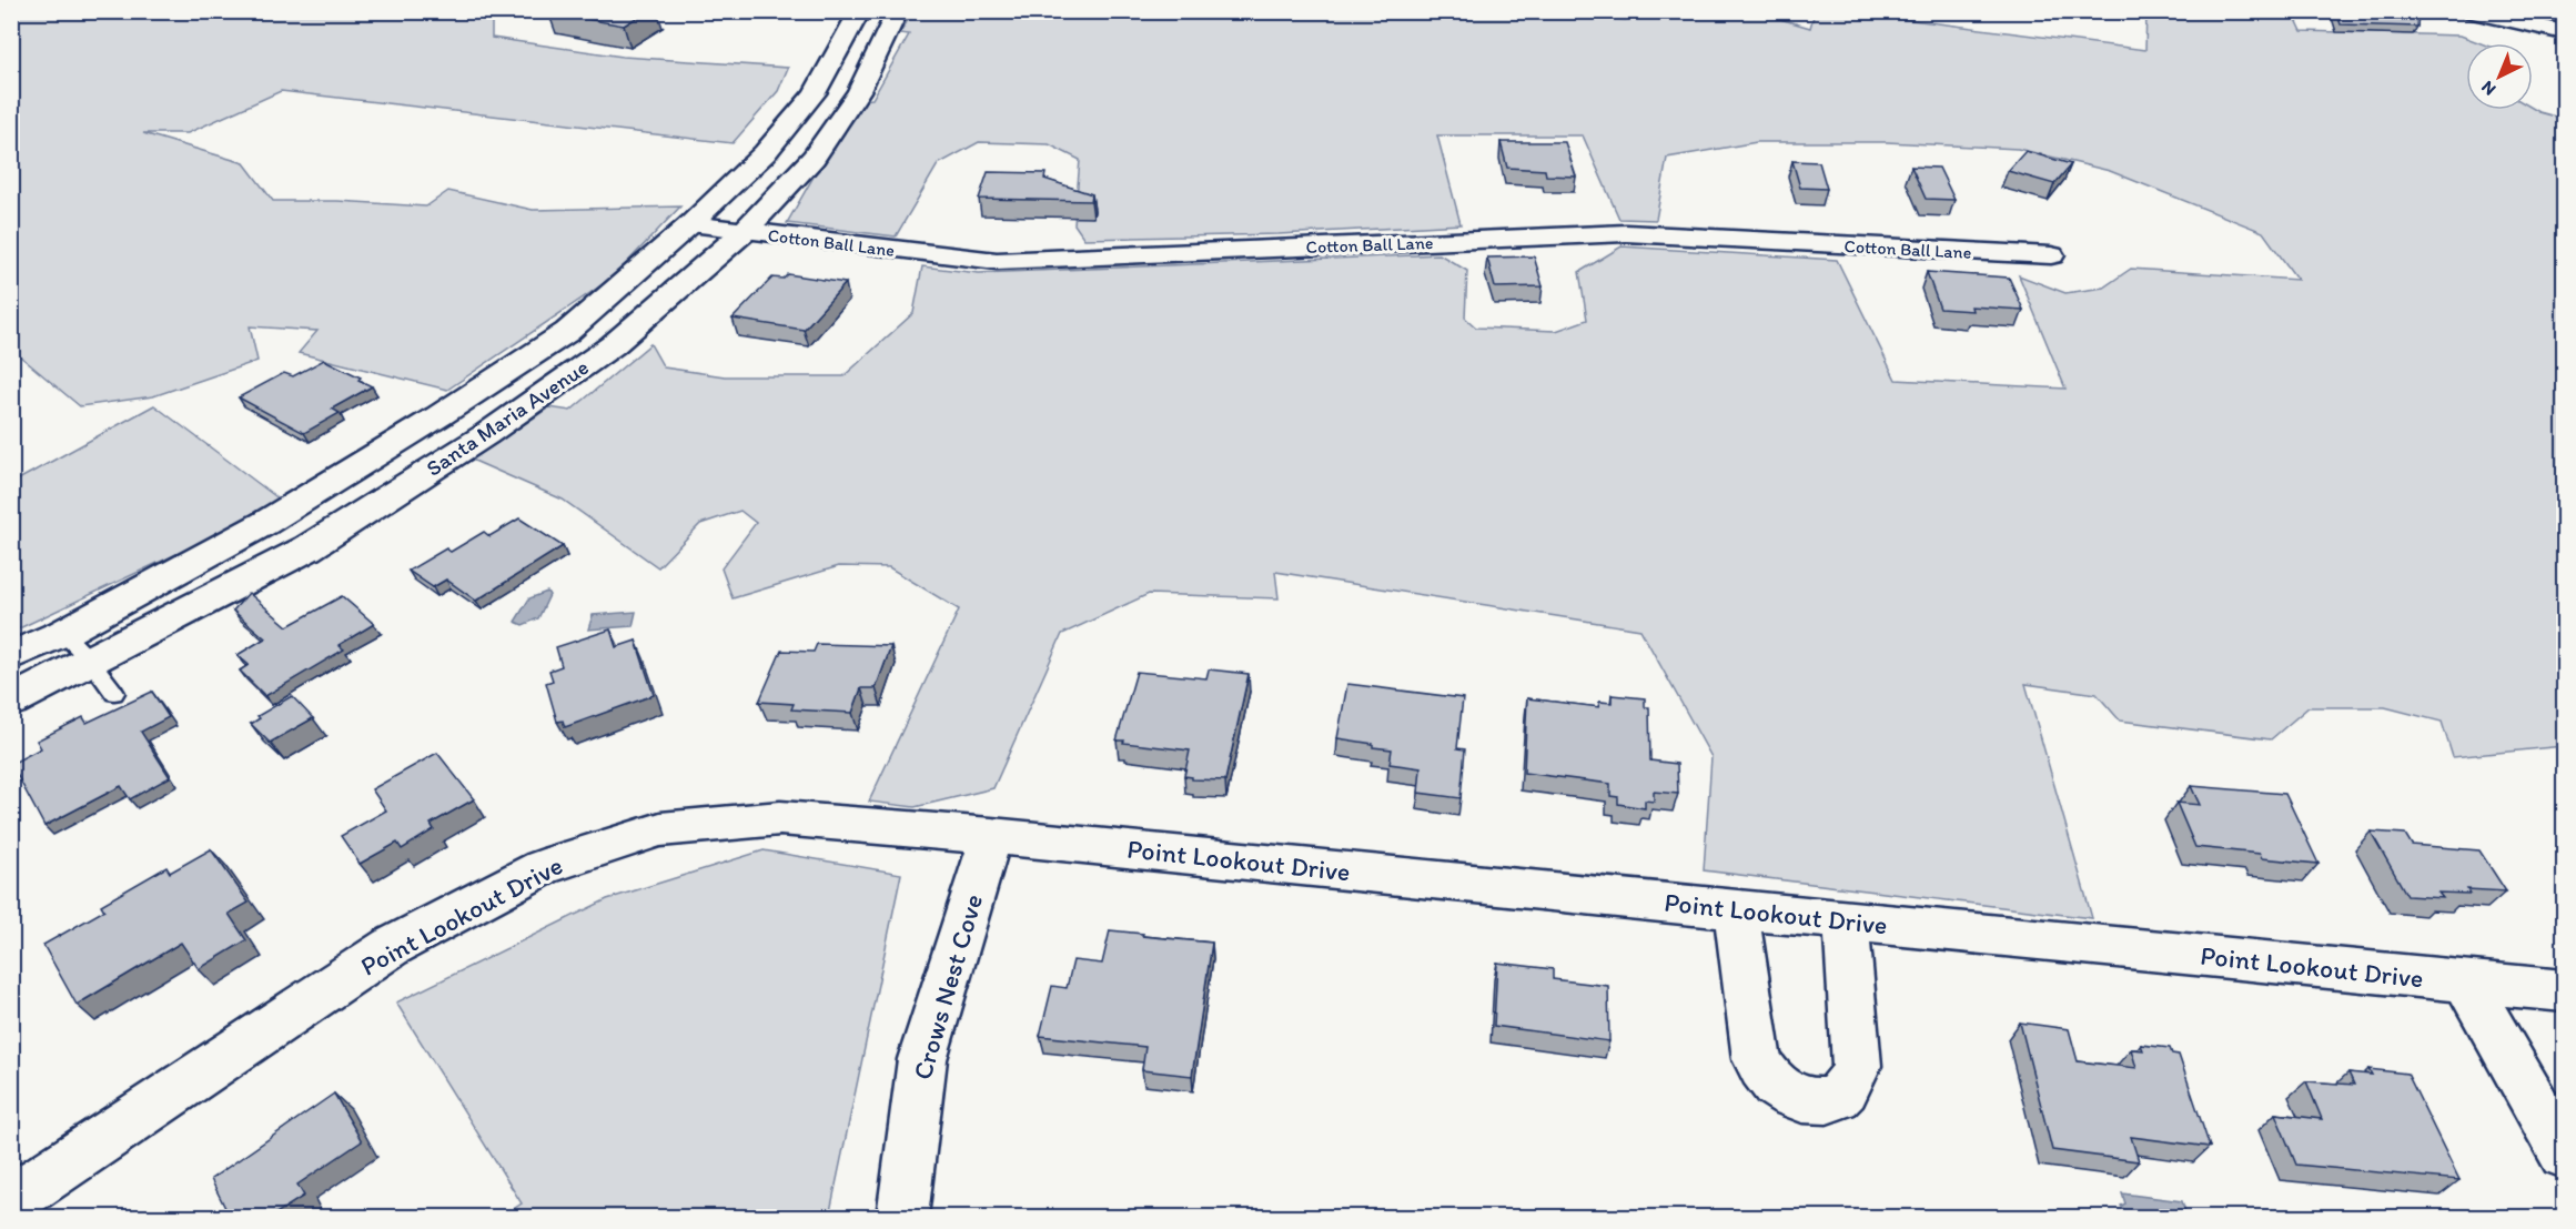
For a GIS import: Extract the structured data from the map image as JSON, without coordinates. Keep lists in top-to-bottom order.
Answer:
{
  "streets": {
    "street": [
      "Cotton Ball Lane",
      "Santa Maria Avenue",
      "Point Lookout Drive",
      "Crows Nest Cove"
    ]
  },
  "crossings": [
    ["Cotton Ball Lane", "Santa Maria Avenue"],
    ["Point Lookout Drive", "Crows Nest Cove"]
  ],
  "north": "bottom left"
}
